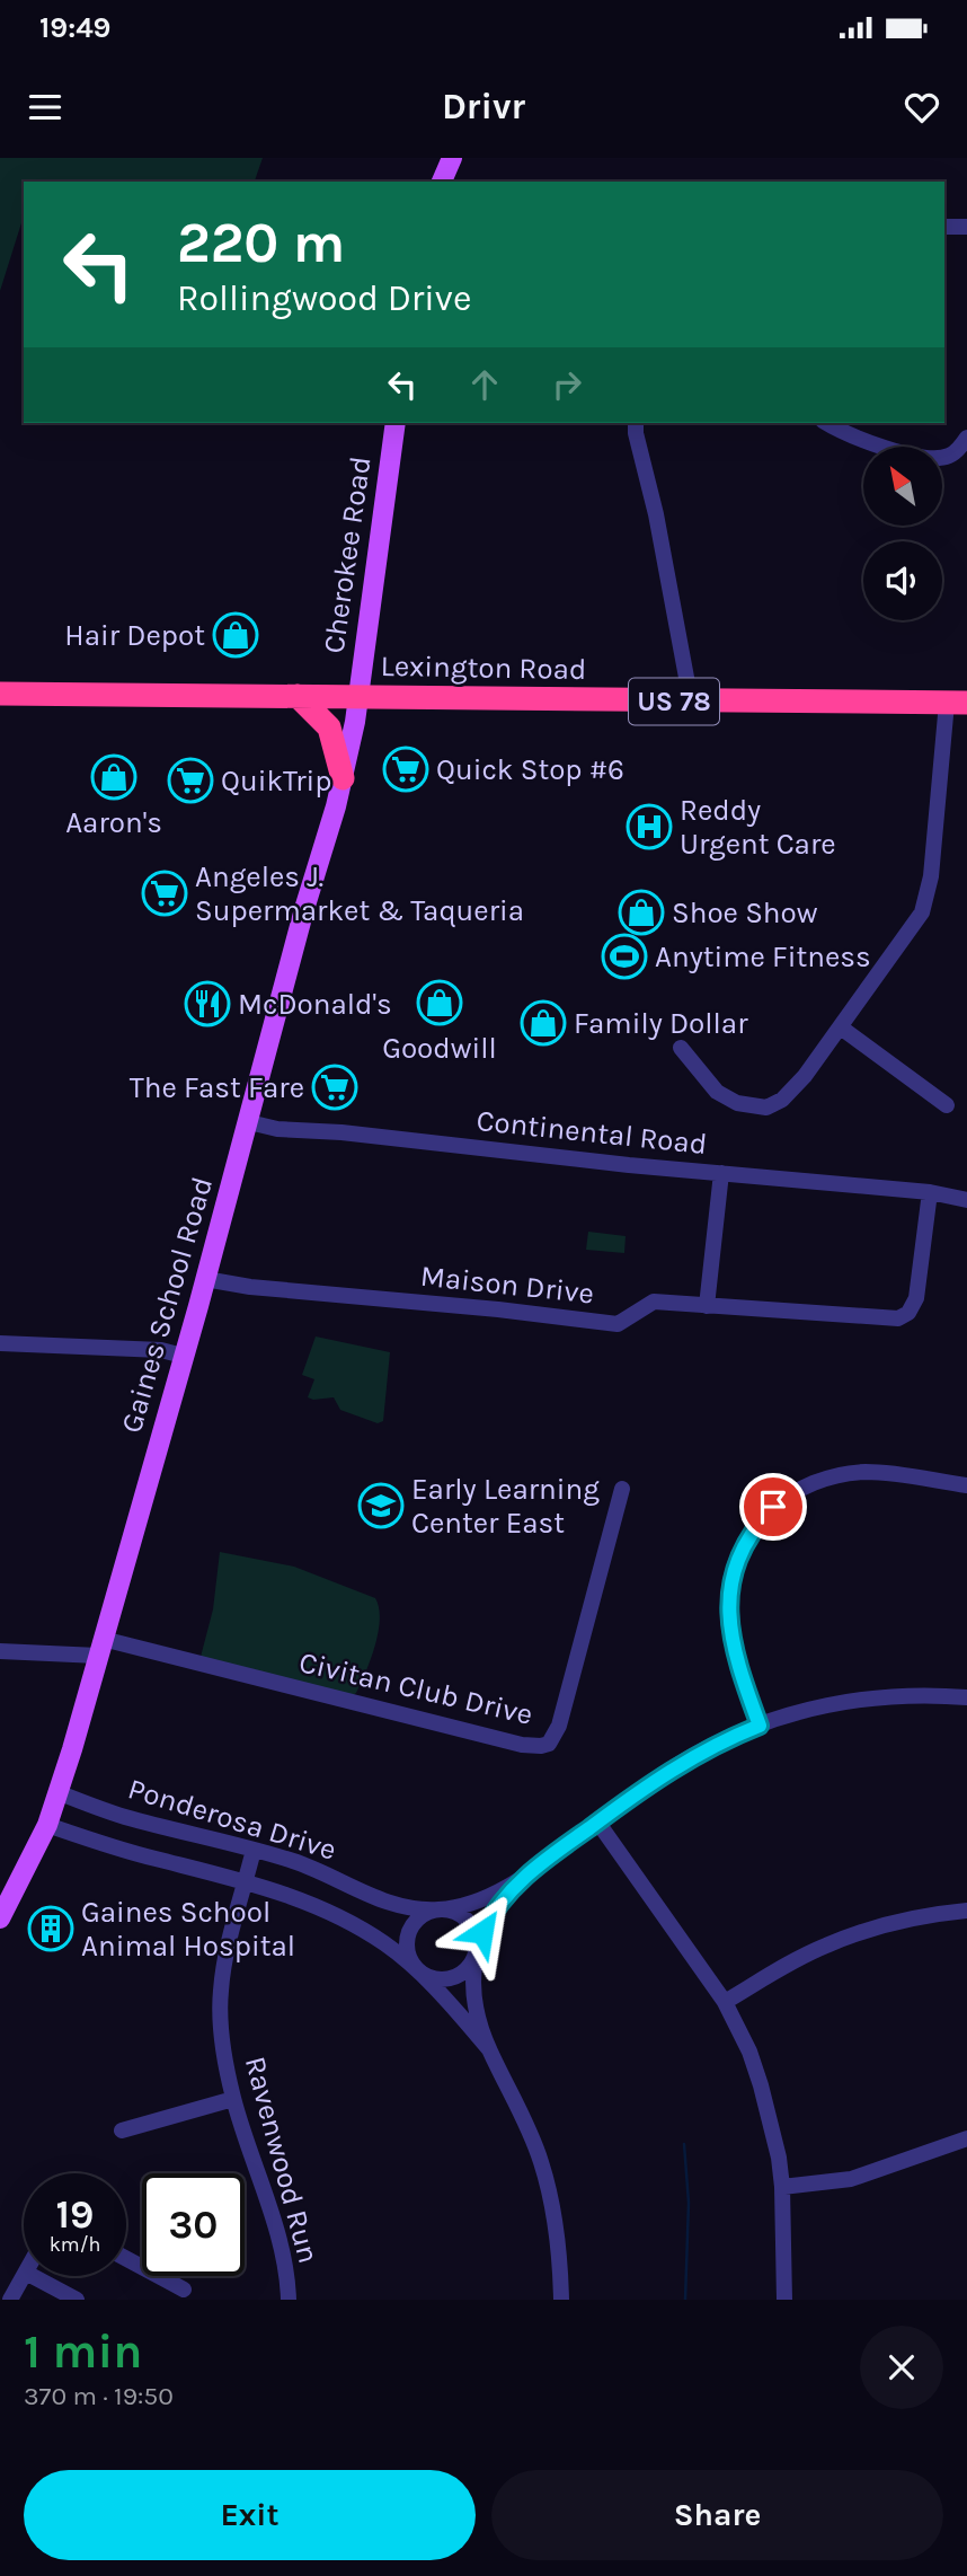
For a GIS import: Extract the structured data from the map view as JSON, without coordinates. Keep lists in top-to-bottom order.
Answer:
{
  "streets": {
    "highway": ["Lexington Road", "US 78"],
    "main road": ["Cherokee Road", "Gaines School Road"],
    "street": [
      "Continental Road",
      "Maison Drive",
      "Civitan Club Drive",
      "Ponderosa Drive",
      "Ravenwood Run"
    ]
  },
  "crossings": [
    ["Cherokee Road", "Lexington Road"],
    ["Cherokee Road", "Gaines School Road"],
    ["Lexington Road", "Gaines School Road"],
    ["Continental Road", "Maison Drive"],
    ["Continental Road", "Gaines School Road"],
    ["Maison Drive", "Gaines School Road"],
    ["Gaines School Road", "Civitan Club Drive"],
    ["Gaines School Road", "Ponderosa Drive"],
    ["Ponderosa Drive", "Ravenwood Run"]
  ],
  "places": {
    "shop": [
      "Hair Depot",
      "Aaron's",
      "Shoe Show",
      "Goodwill",
      "Family Dollar"
    ],
    "supermarket": [
      "Quick Stop #6",
      "QuikTrip",
      "Angeles J. Supermarket & Taqueria",
      "The Fast Fare"
    ],
    "hospital": ["Reddy Urgent Care"],
    "sports": ["Anytime Fitness"],
    "restaurant": ["McDonald's"],
    "school or university": ["Early Learning Center East"],
    "building": ["Gaines School Animal Hospital"]
  },
  "north": "top left",
  "page": {
    "status": "19:49",
    "header": "Drivr",
    "turn": ["220 m", "Rollingwood Drive"],
    "speed": "19 km/h",
    "limit": "30",
    "heading": ["1 min", "370 m · 19:50"],
    "buttons": ["Exit", "Share"]
  }
}
